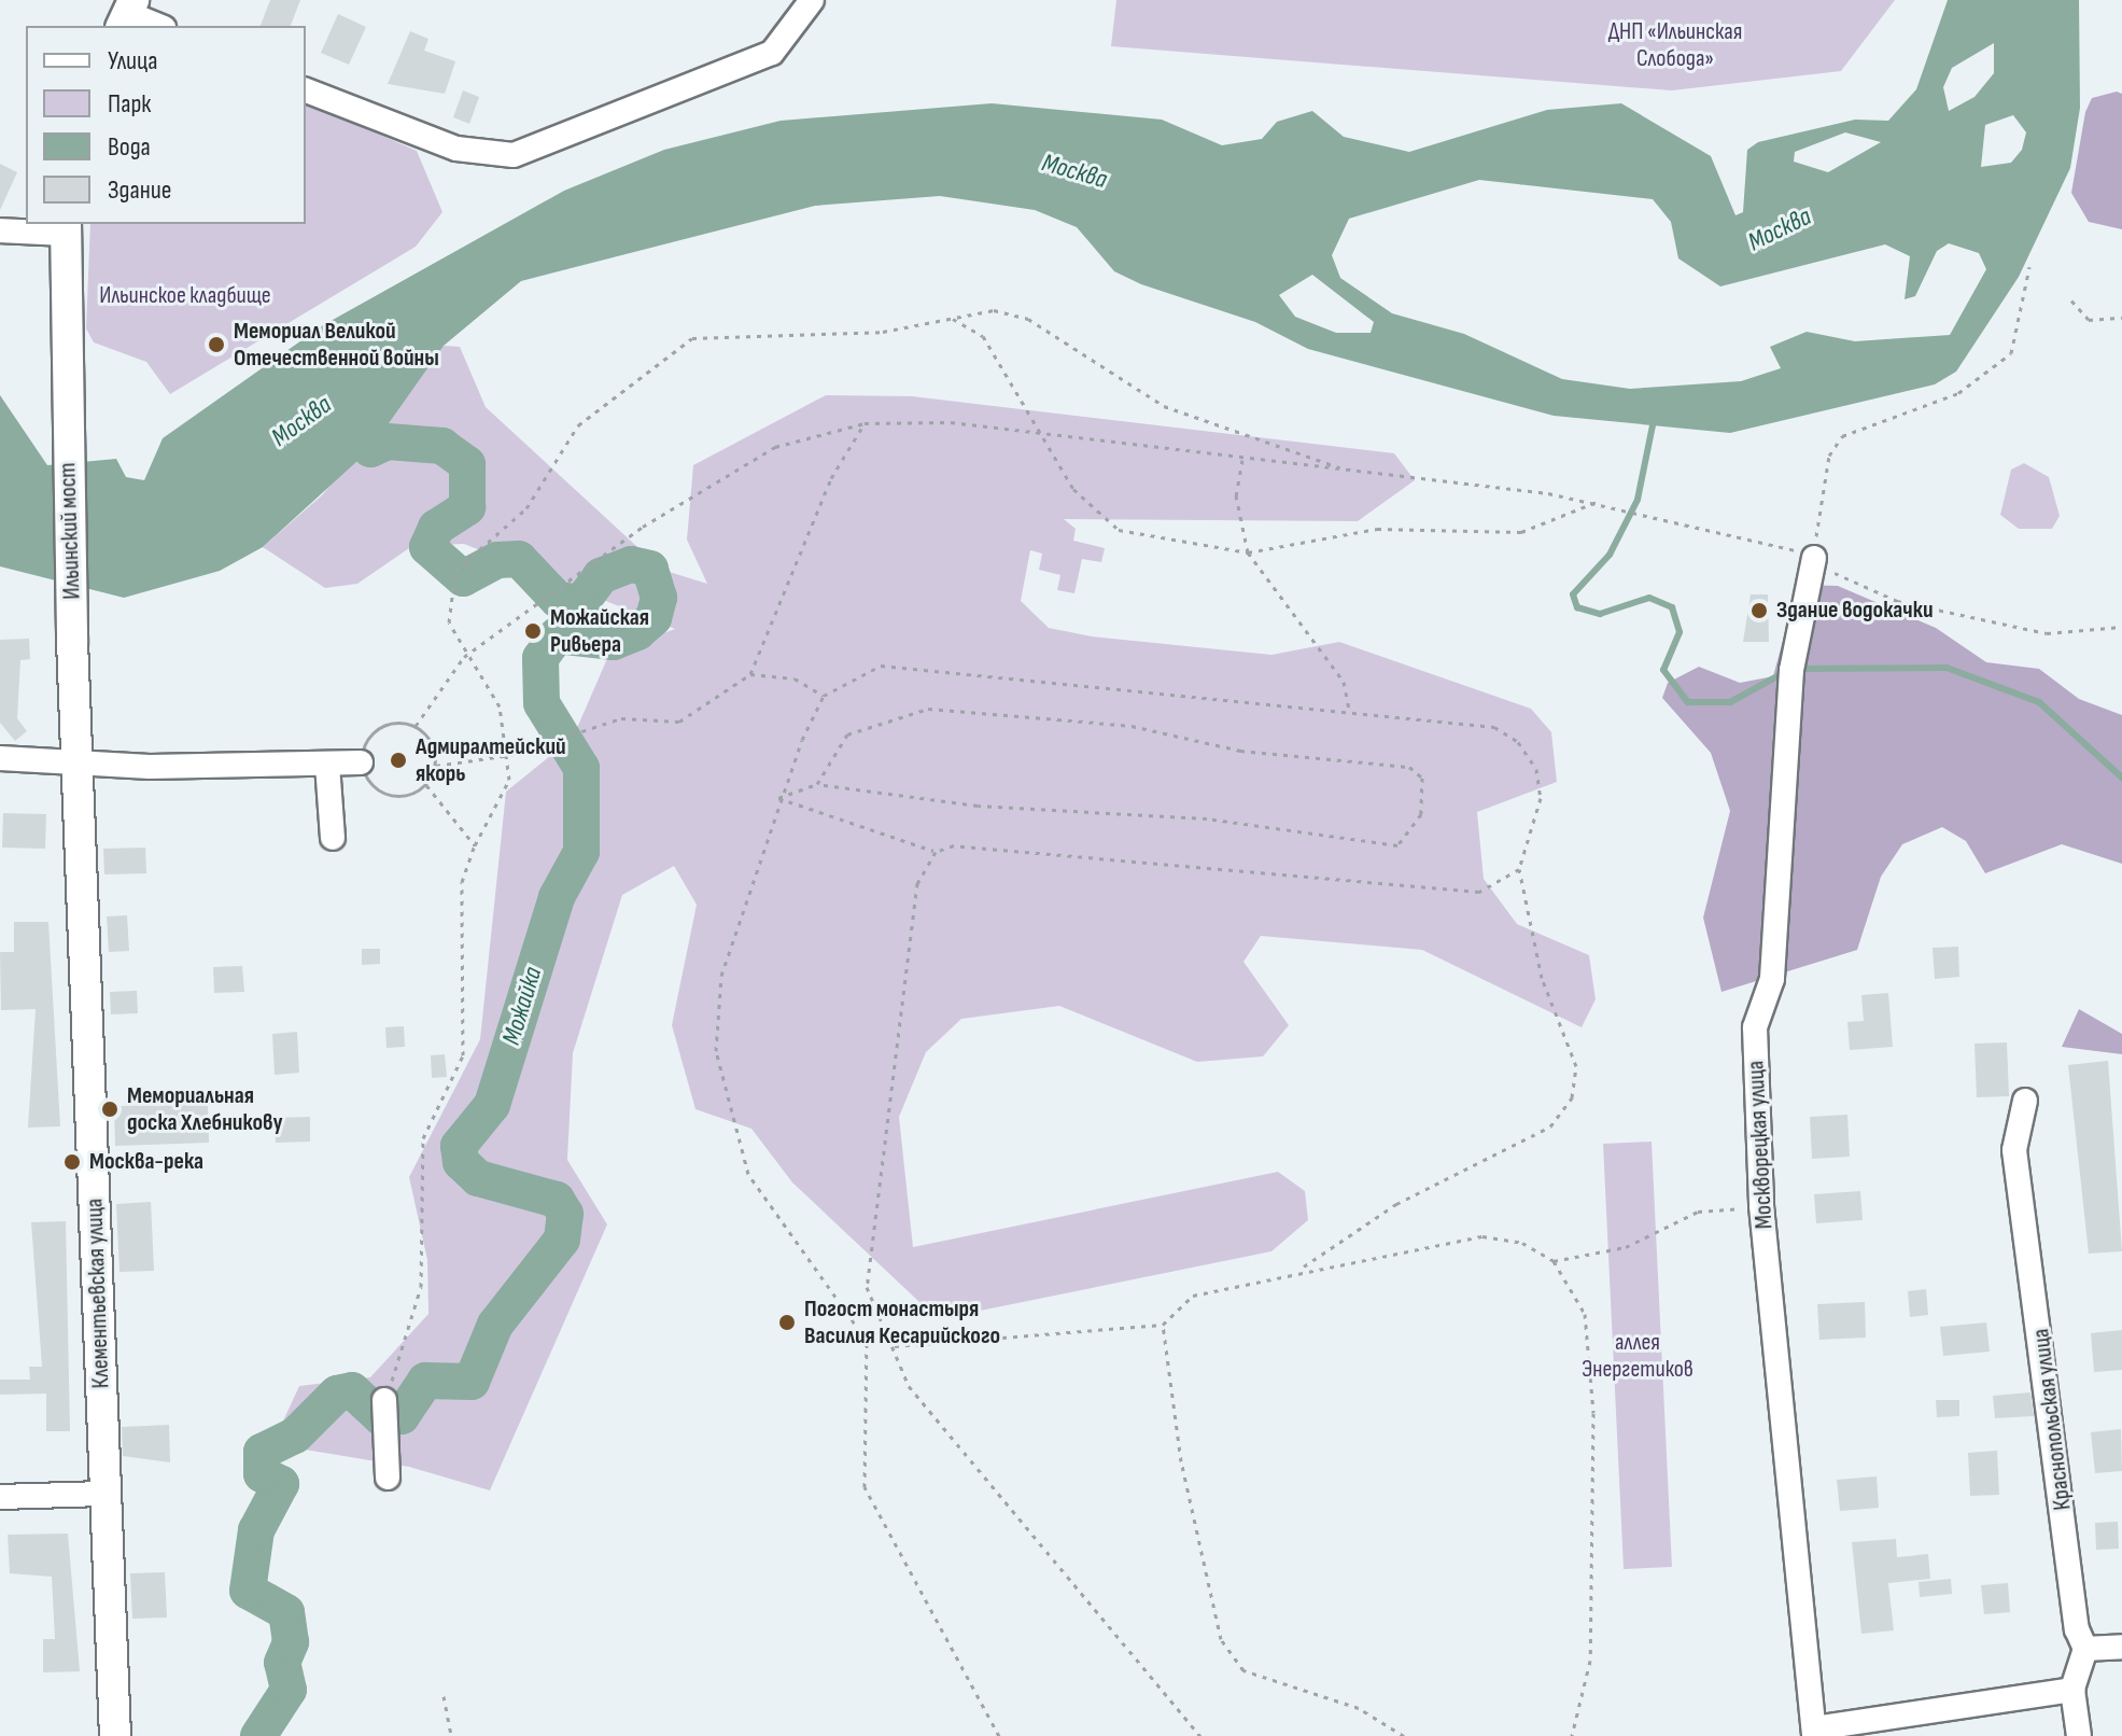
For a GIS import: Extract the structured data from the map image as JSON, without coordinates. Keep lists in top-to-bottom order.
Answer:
{
  "streets": {
    "main road": ["Ильинский мост", "Клементьевская улица"],
    "street": ["Москворецкая улица", "Краснопольская улица"]
  },
  "crossings": [
    ["Ильинский мост", "Клементьевская улица"]
  ],
  "water": ["Москва", "Можайка"],
  "parks": ["ДНП «Ильинская Слобода»", "Ильинское кладбище", "аллея Энергетиков"],
  "places": [
    "Мемориал Великой Отечественной войны",
    "Здание водокачки",
    "Можайская Ривьера",
    "Адмиралтейский якорь",
    "Мемориальная доска Хлебникову",
    "Москва-река",
    "Погост монастыря Василия Кесарийского"
  ],
  "legend": [
    "Улица",
    "Парк",
    "Вода",
    "Здание"
  ]
}
